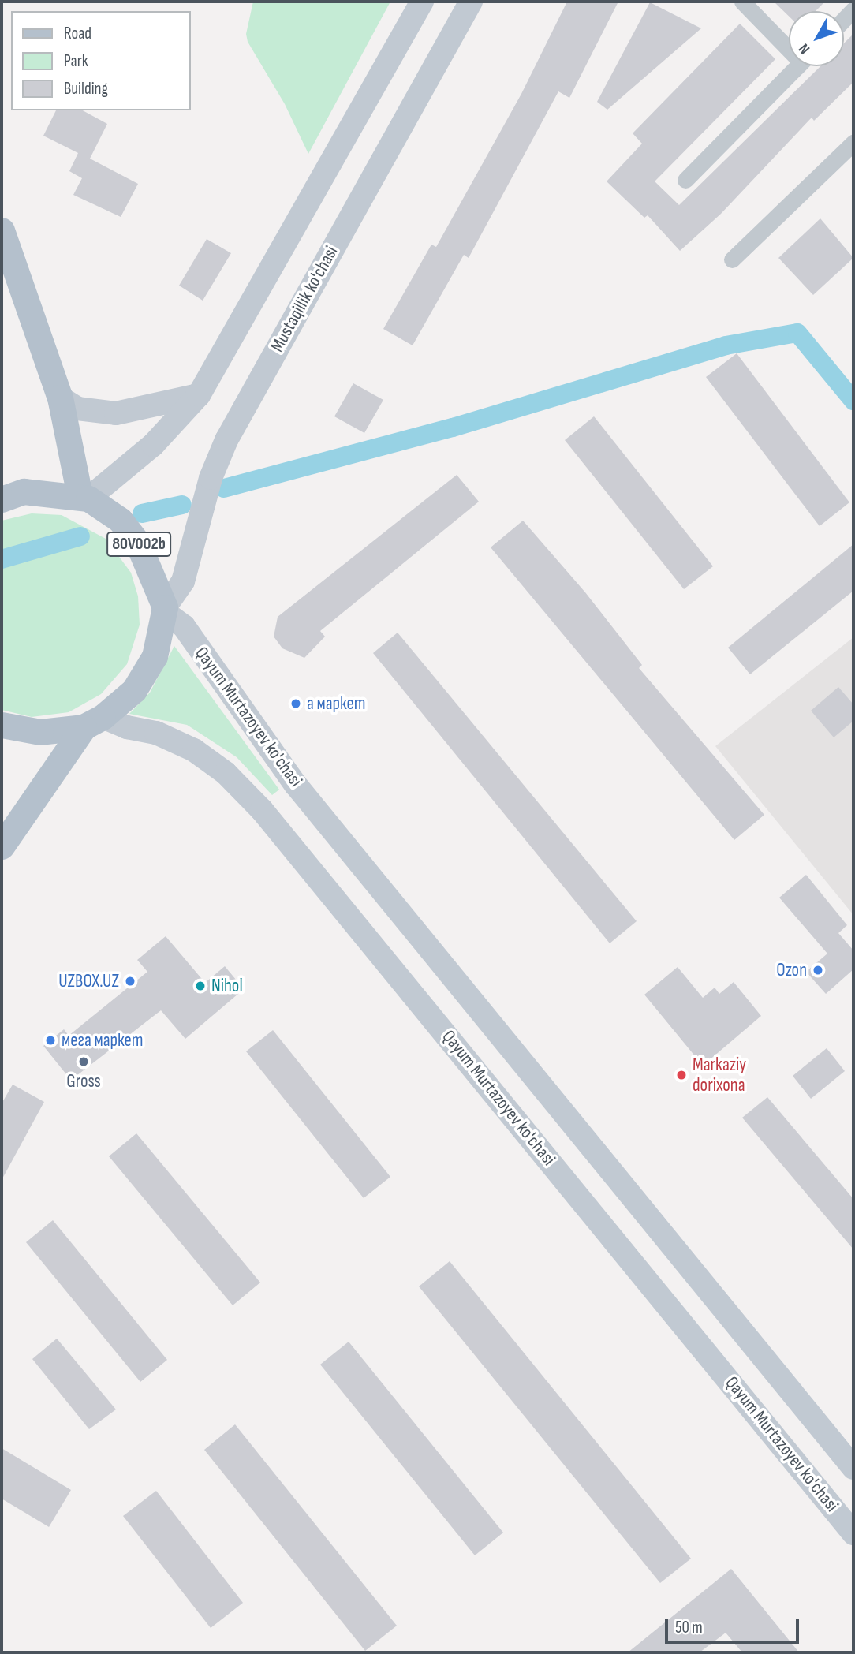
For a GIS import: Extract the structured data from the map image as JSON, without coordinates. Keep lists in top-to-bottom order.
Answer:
{
  "streets": {
    "main road": ["80V002b"],
    "street": ["Mustaqillik ko'chasi", "Qayum Murtazoyev ko'chasi"]
  },
  "crossings": [
    ["Mustaqillik ko'chasi", "80V002b"],
    ["Mustaqillik ko'chasi", "Qayum Murtazoyev ko'chasi"],
    ["80V002b", "Qayum Murtazoyev ko'chasi"]
  ],
  "places": [
    "а маркет",
    "Ozon",
    "UZBOX.UZ",
    "Nihol",
    "мега маркет",
    "Gross",
    "Markaziy dorixona"
  ],
  "legend": ["Road", "Park", "Building"],
  "scale_bar": "50 m",
  "north": "bottom left"
}
